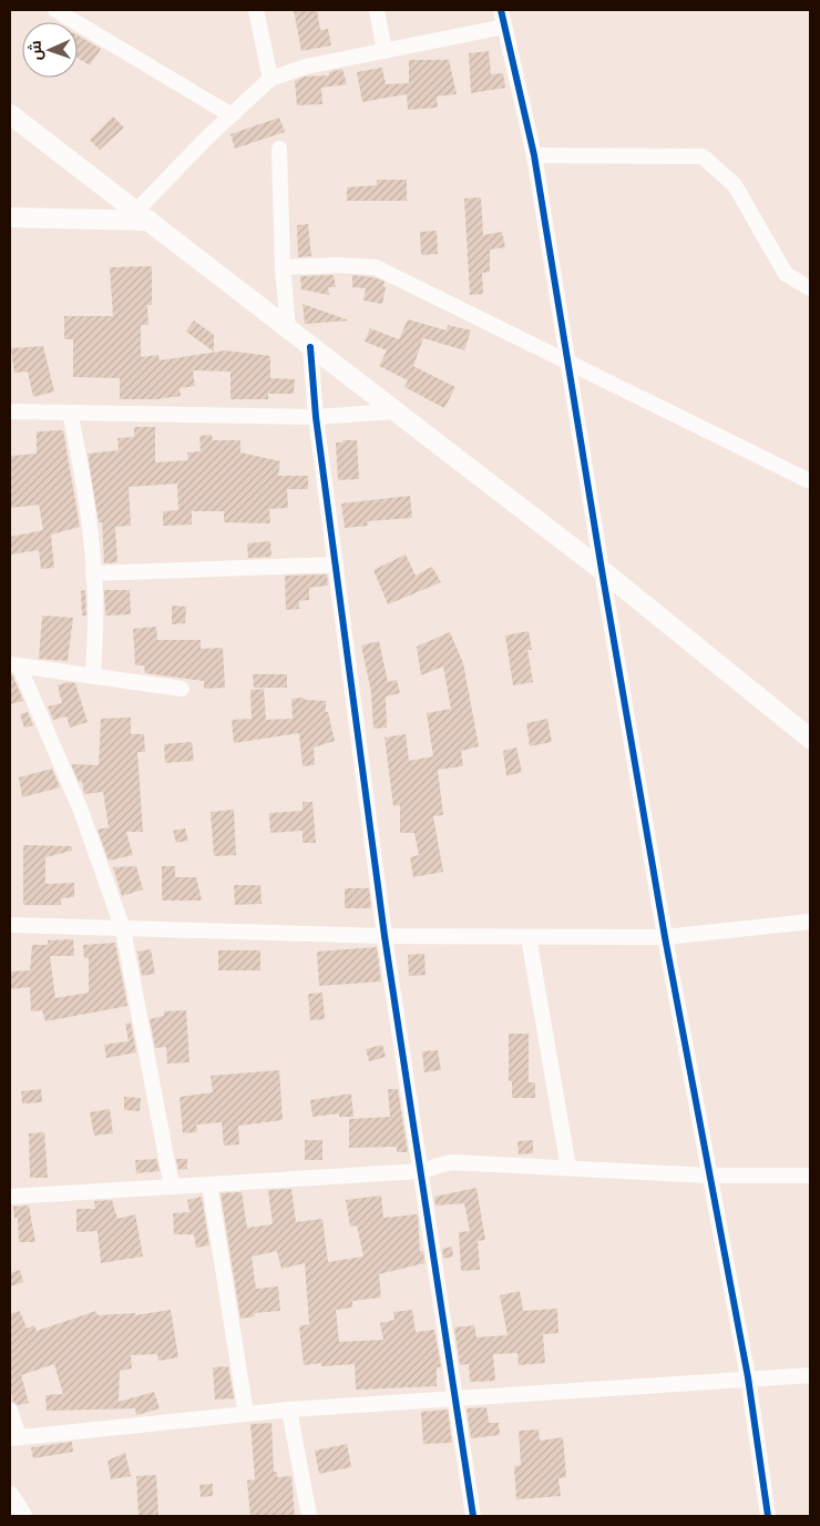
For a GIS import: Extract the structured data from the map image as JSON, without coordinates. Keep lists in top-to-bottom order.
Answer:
{
  "north": "left"
}
